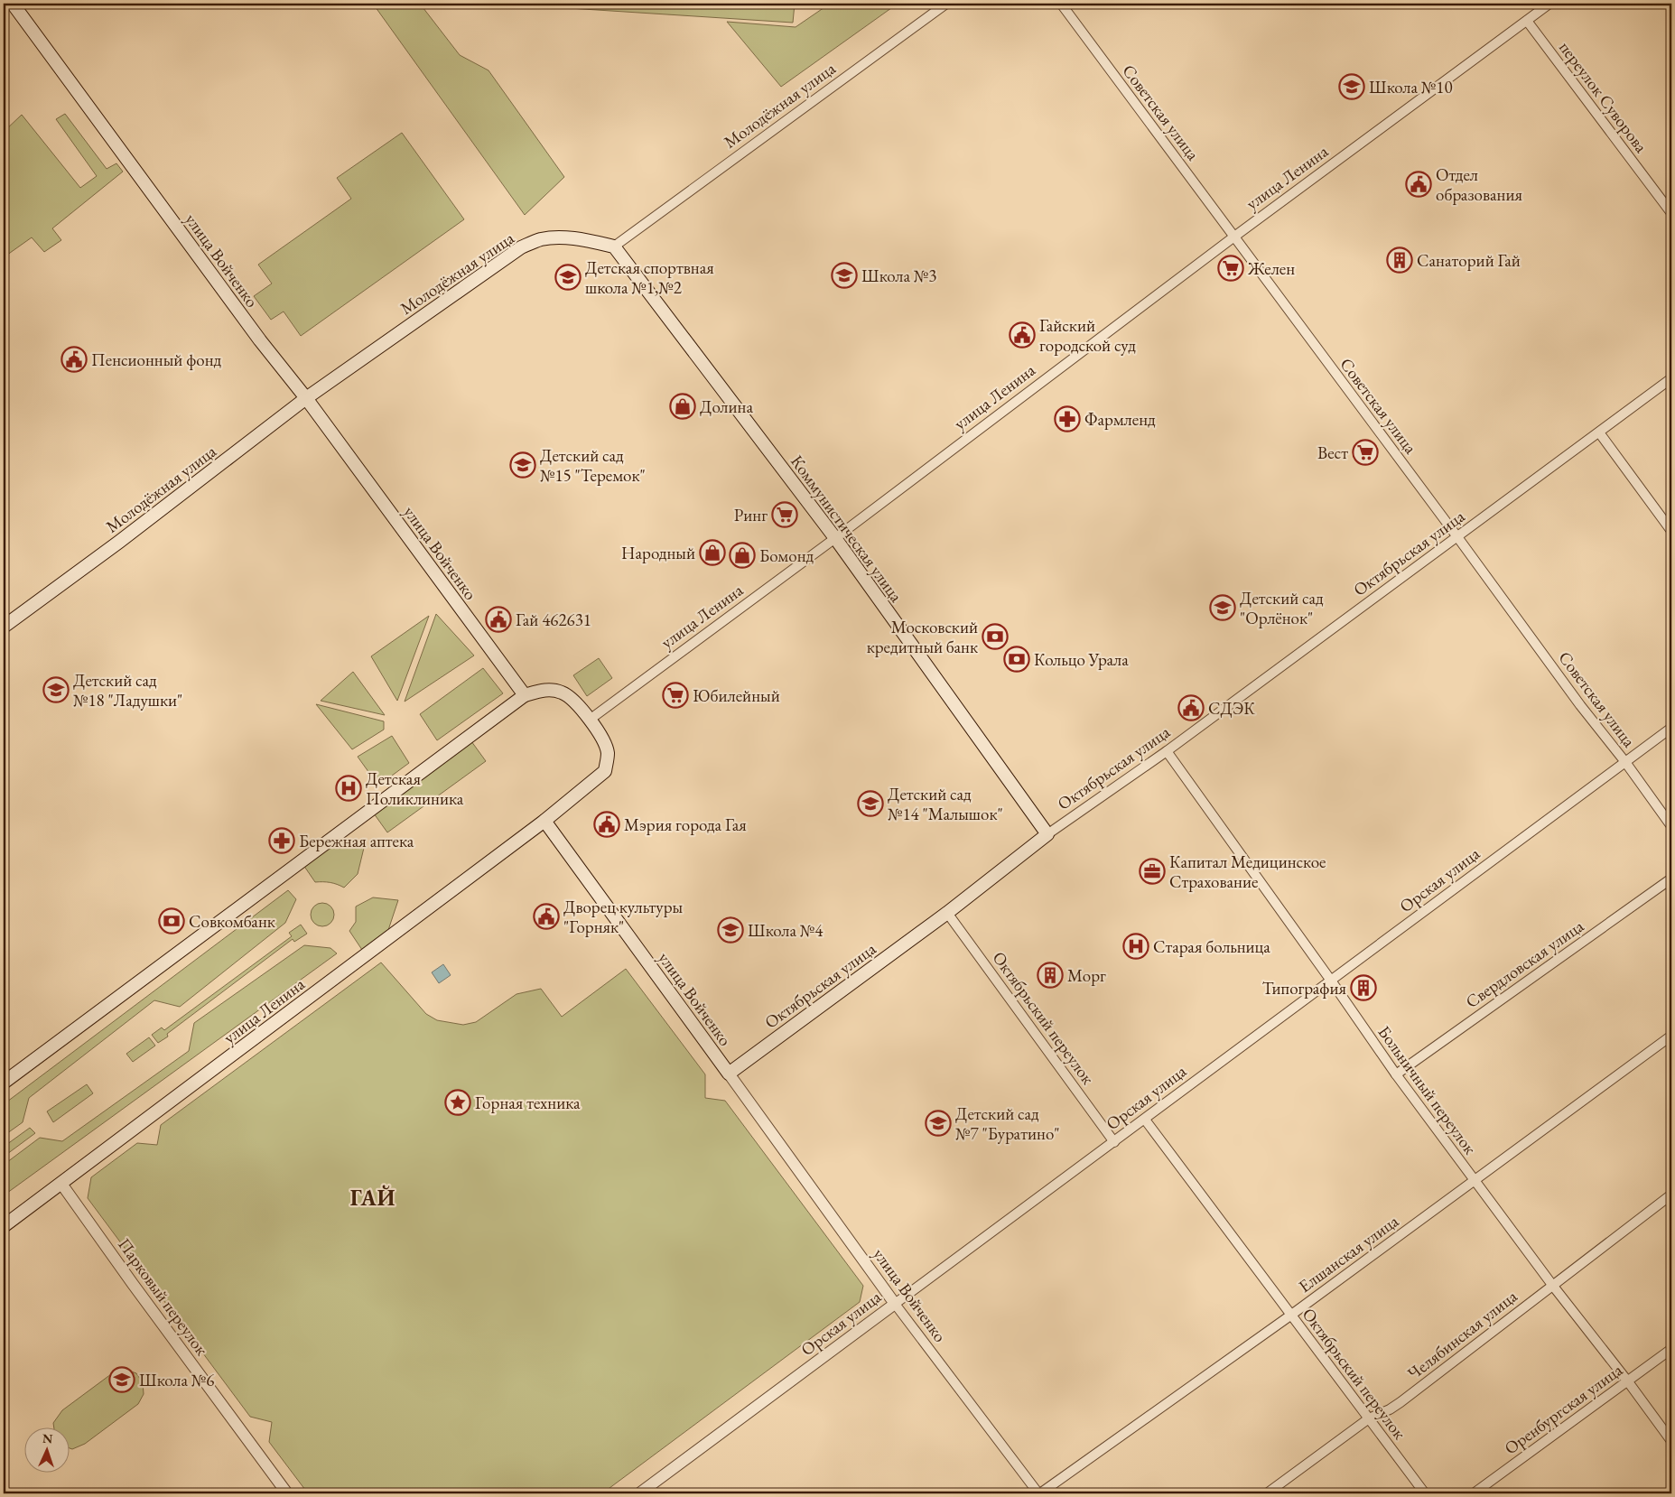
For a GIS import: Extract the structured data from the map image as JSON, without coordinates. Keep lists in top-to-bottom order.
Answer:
{
  "streets": {
    "main road": [
      "Молодёжная улица",
      "улица Ленина",
      "улица Войченко",
      "Коммунистическая улица",
      "Октябрьская улица"
    ],
    "street": [
      "переулок Суворова",
      "Советская улица",
      "Орская улица",
      "Свердловская улица",
      "Октябрьский переулок",
      "Больничный переулок",
      "Елшанская улица",
      "Парковый переулок",
      "Челябинская улица",
      "Оренбургская улица"
    ]
  },
  "crossings": [
    ["переулок Суворова", "улица Ленина"],
    ["Молодёжная улица", "улица Войченко"],
    ["Молодёжная улица", "Коммунистическая улица"],
    ["Советская улица", "улица Ленина"],
    ["Советская улица", "Октябрьская улица"],
    ["Советская улица", "Орская улица"],
    ["улица Ленина", "улица Войченко"],
    ["улица Ленина", "Коммунистическая улица"],
    ["улица Ленина", "Парковый переулок"],
    ["улица Войченко", "Октябрьская улица"],
    ["улица Войченко", "Орская улица"],
    ["улица Войченко", "Елшанская улица"],
    ["Коммунистическая улица", "Октябрьская улица"],
    ["Октябрьская улица", "Октябрьский переулок"],
    ["Октябрьская улица", "Больничный переулок"],
    ["Орская улица", "Октябрьский переулок"],
    ["Орская улица", "Больничный переулок"],
    ["Свердловская улица", "Больничный переулок"],
    ["Октябрьский переулок", "Елшанская улица"],
    ["Октябрьский переулок", "Челябинская улица"],
    ["Больничный переулок", "Елшанская улица"],
    ["Больничный переулок", "Челябинская улица"],
    ["Больничный переулок", "Оренбургская улица"]
  ],
  "districts": ["ГАЙ"],
  "places": {
    "school or university": [
      "Школа №10",
      "Школа №3",
      "Детская спортвная школа №1,№2",
      "Детский сад №15 \"Теремок\"",
      "Детский сад \"Орлёнок\"",
      "Детский сад №18 \"Ладушки\"",
      "Детский сад №14 \"Малышок\"",
      "Школа №4",
      "Детский сад №7 \"Буратино\"",
      "Школа №6"
    ],
    "public building": [
      "Отдел образования",
      "Гайский городской суд",
      "Пенсионный фонд",
      "Гай 462631",
      "СДЭК",
      "Мэрия города Гая",
      "Дворец культуры \"Горняк\""
    ],
    "building": ["Санаторий Гай", "Морг", "Типография"],
    "supermarket": [
      "Желен",
      "Вест",
      "Ринг",
      "Юбилейный"
    ],
    "shop": ["Долина", "Народный", "Бомонд"],
    "pharmacy": ["Фармленд", "Бережная аптека"],
    "bank": ["Московский кредитный банк", "Кольцо Урала", "Совкомбанк"],
    "hospital": ["Детская Поликлиника", "Старая больница"],
    "office": ["Капитал Медицинское Страхование"],
    "place": ["Горная техника"]
  },
  "north": "top"
}
